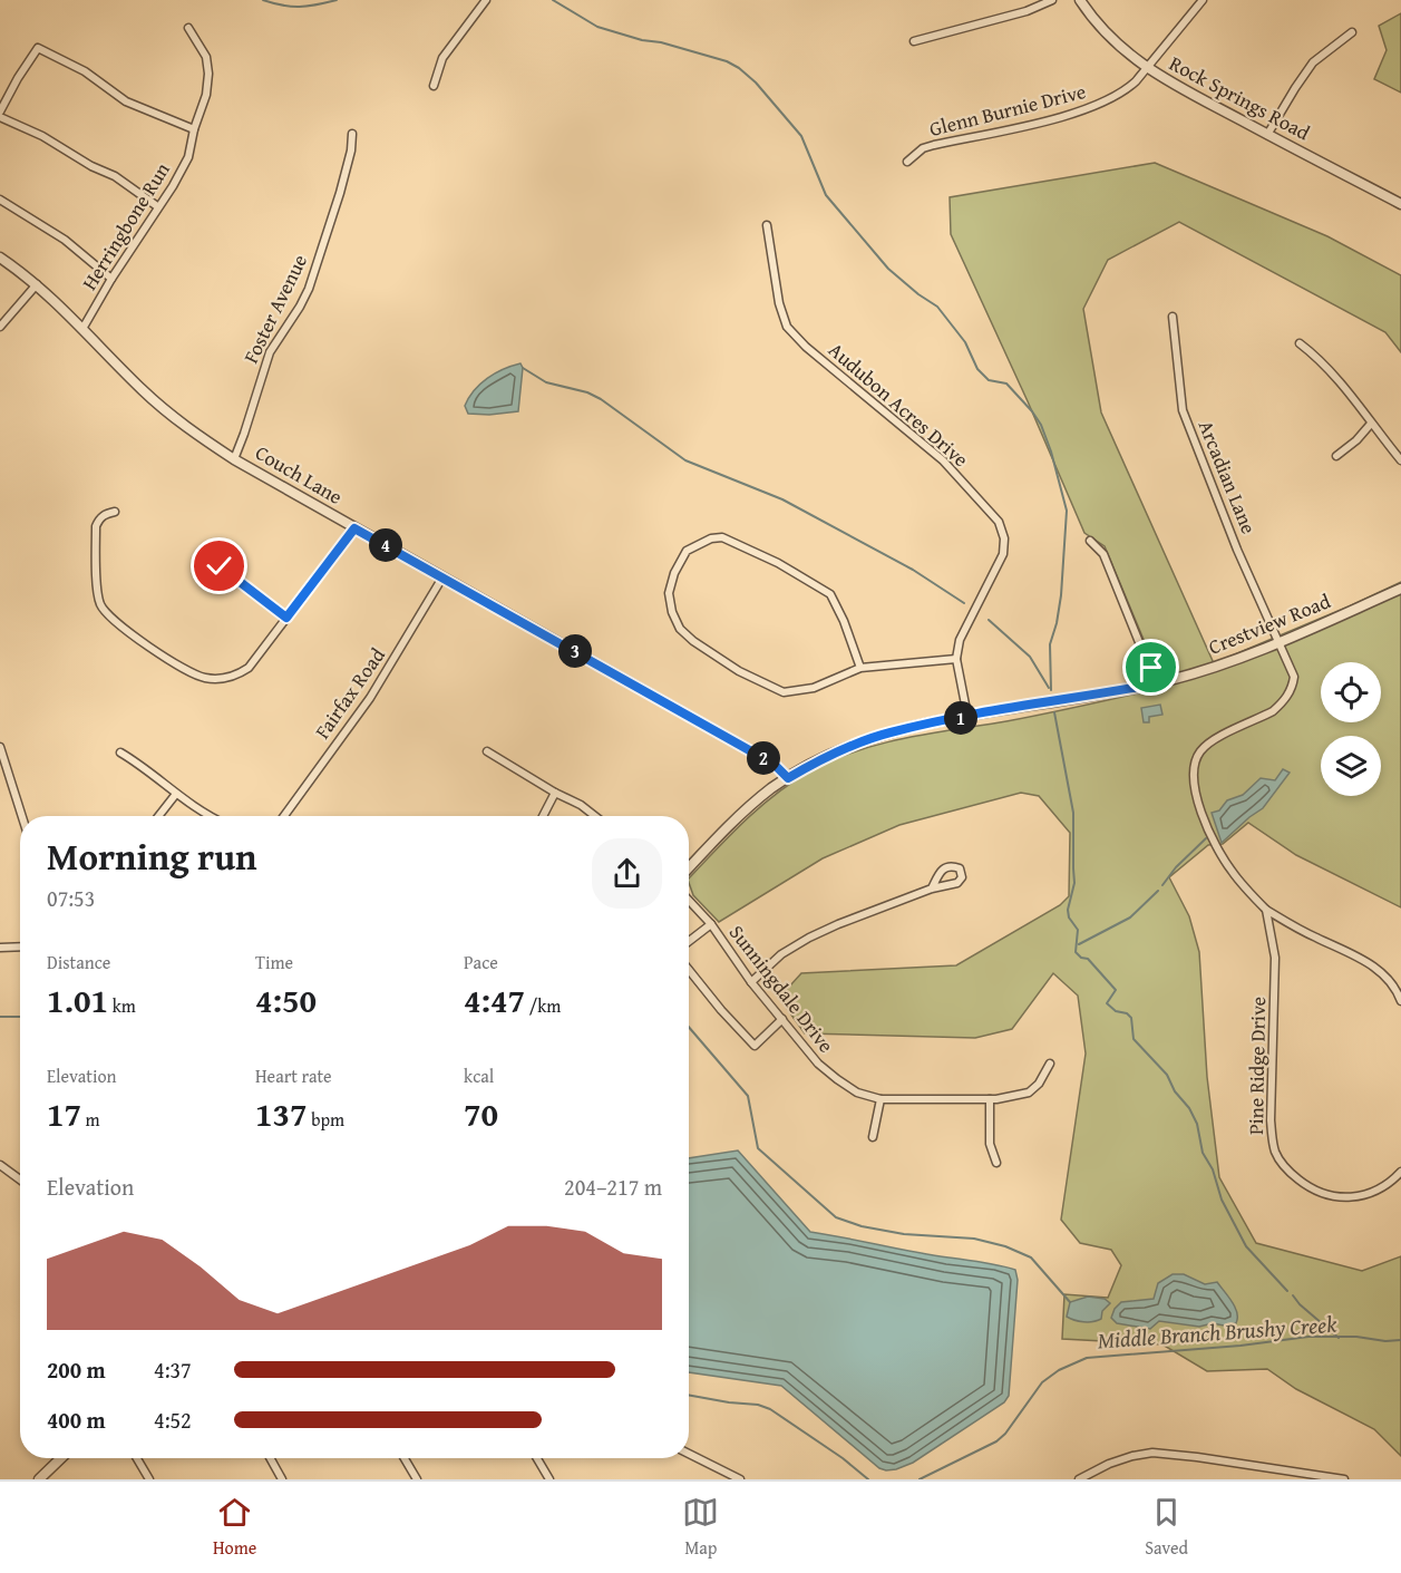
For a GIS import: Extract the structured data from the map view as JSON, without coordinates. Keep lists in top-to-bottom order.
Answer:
{
  "streets": {
    "street": [
      "Rock Springs Road",
      "Glenn Burnie Drive",
      "Herringbone Run",
      "Foster Avenue",
      "Audubon Acres Drive",
      "Couch Lane",
      "Arcadian Lane",
      "Crestview Road",
      "Fairfax Road",
      "Sunningdale Drive",
      "Pine Ridge Drive"
    ]
  },
  "crossings": [
    ["Rock Springs Road", "Glenn Burnie Drive"],
    ["Herringbone Run", "Couch Lane"],
    ["Foster Avenue", "Couch Lane"],
    ["Audubon Acres Drive", "Crestview Road"],
    ["Couch Lane", "Crestview Road"],
    ["Couch Lane", "Fairfax Road"],
    ["Arcadian Lane", "Crestview Road"]
  ],
  "water": ["Middle Branch Brushy Creek"],
  "page": {
    "pins": [
      "4",
      "3",
      "1",
      "2"
    ],
    "heading": ["Morning run", "07:53"],
    "stats": [
      ["Distance", "1.01 km"],
      ["Time", "4:50"],
      ["Pace", "4:47 /km"],
      ["Elevation", "17 m"],
      ["Heart rate", "137 bpm"],
      ["kcal", "70"]
    ],
    "chart": ["Elevation", "204–217 m"],
    "list": [
      {
        "name": "200 m",
        "note": "4:37"
      },
      {
        "name": "400 m",
        "note": "4:52"
      }
    ],
    "tabs": ["Home", "Map", "Saved"]
  }
}
